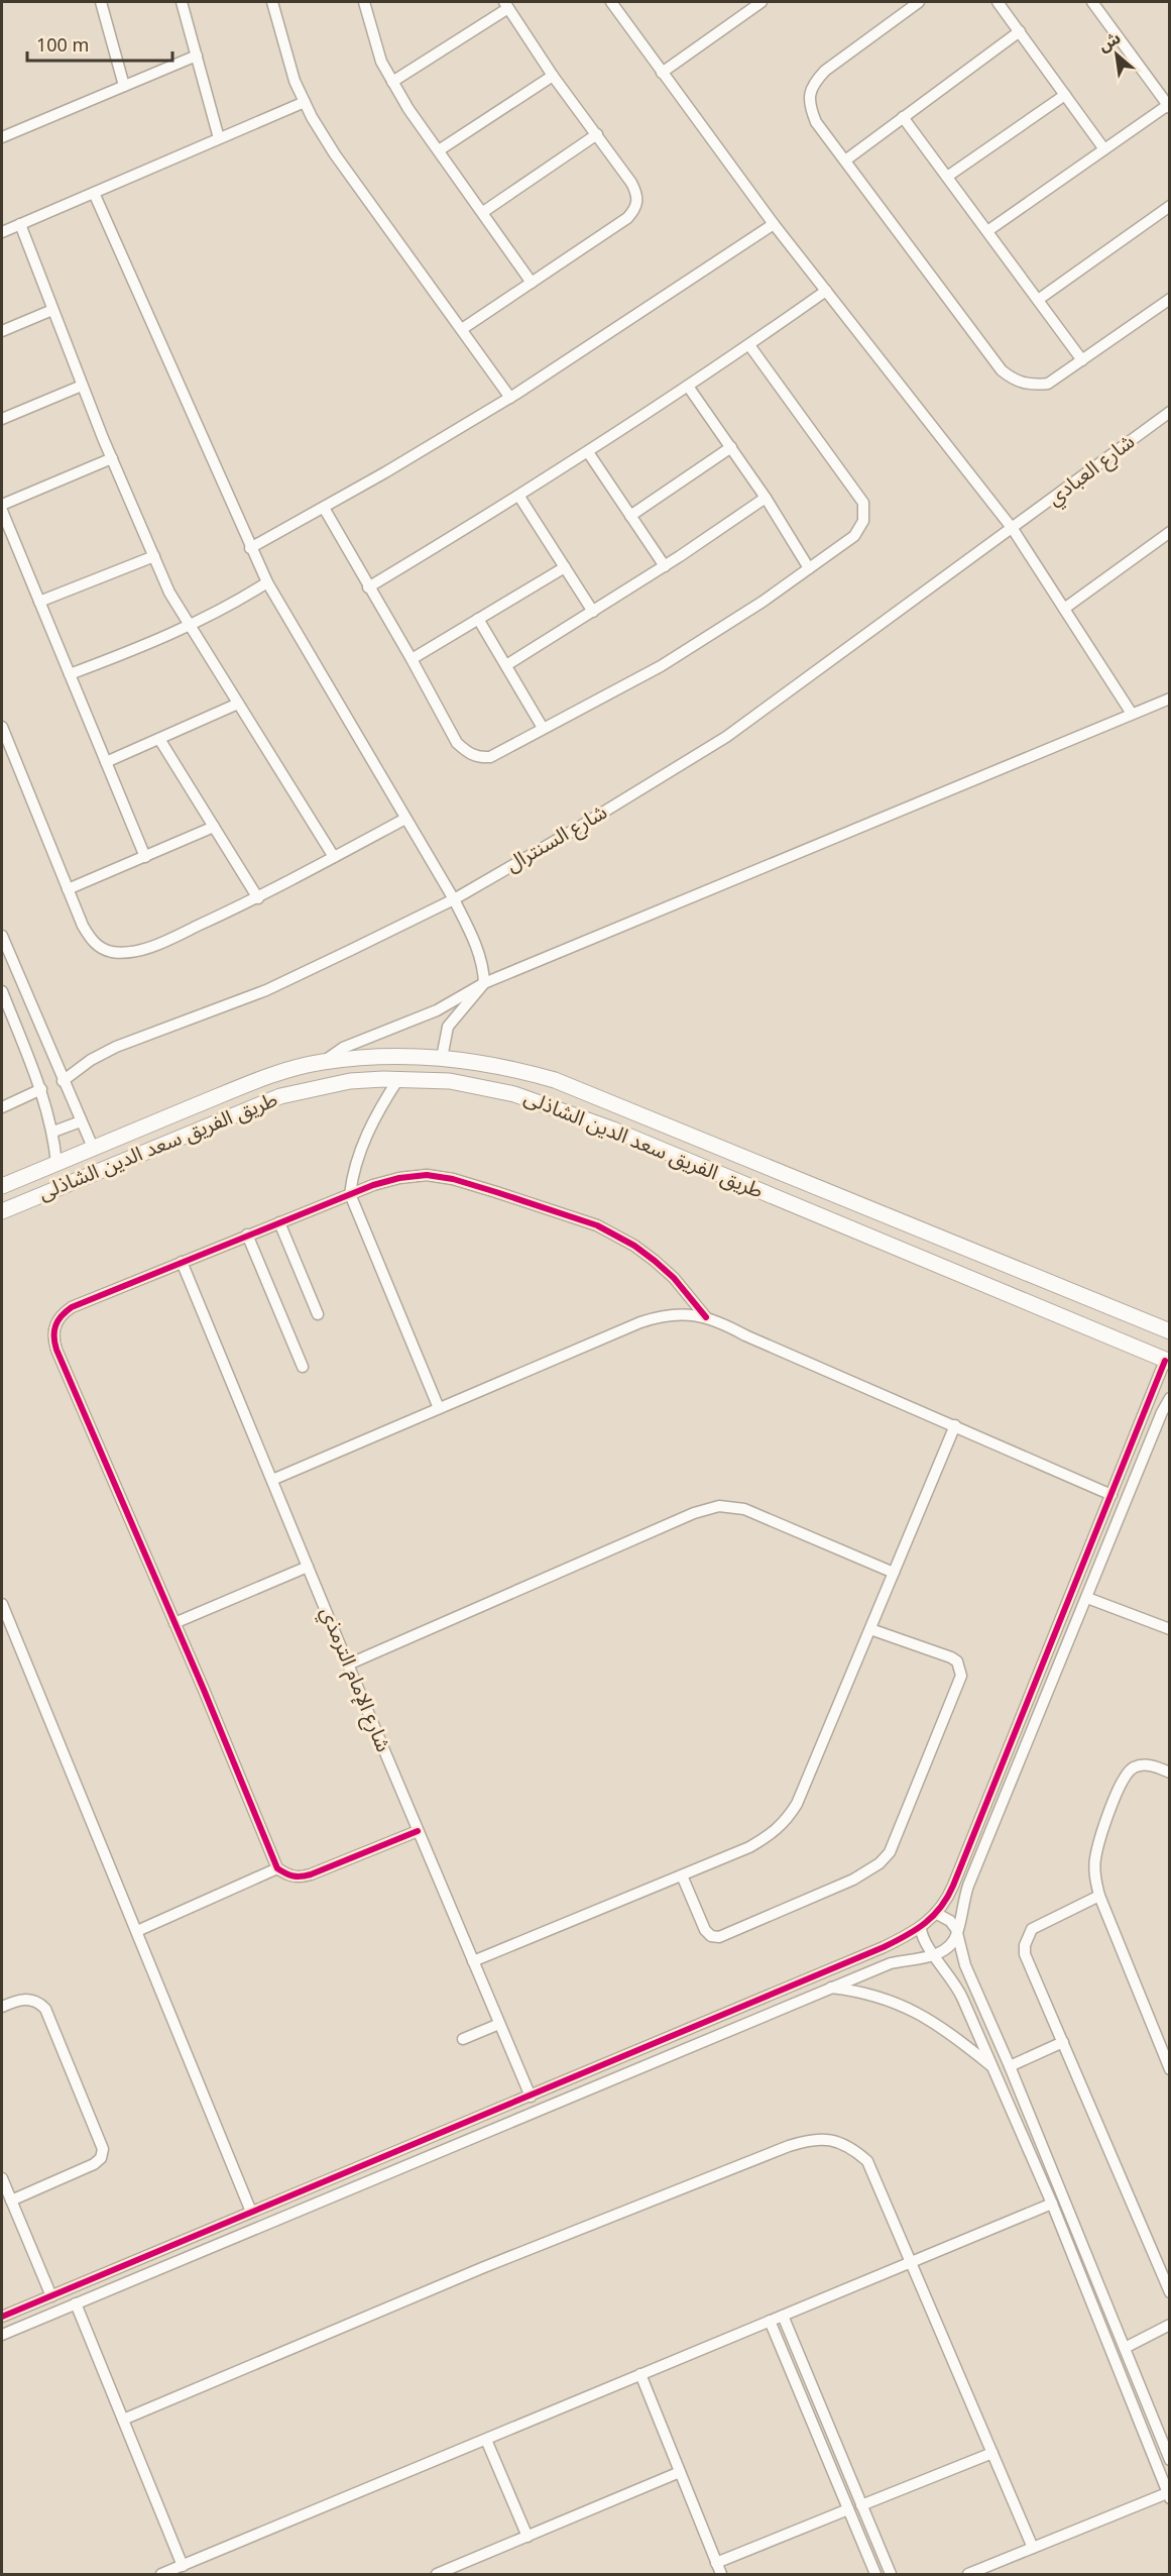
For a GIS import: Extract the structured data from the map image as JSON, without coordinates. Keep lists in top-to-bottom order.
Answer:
{
  "streets": {
    "street": [
      "شارع العبادي",
      "شارع السنترال",
      "طريق الفريق سعد الدين الشاذلى",
      "شارع الإمام الترمذي"
    ]
  },
  "crossings": [
    ["شارع العبادي", "شارع السنترال"]
  ],
  "scale_bar": "100 m",
  "north": "top left"
}
